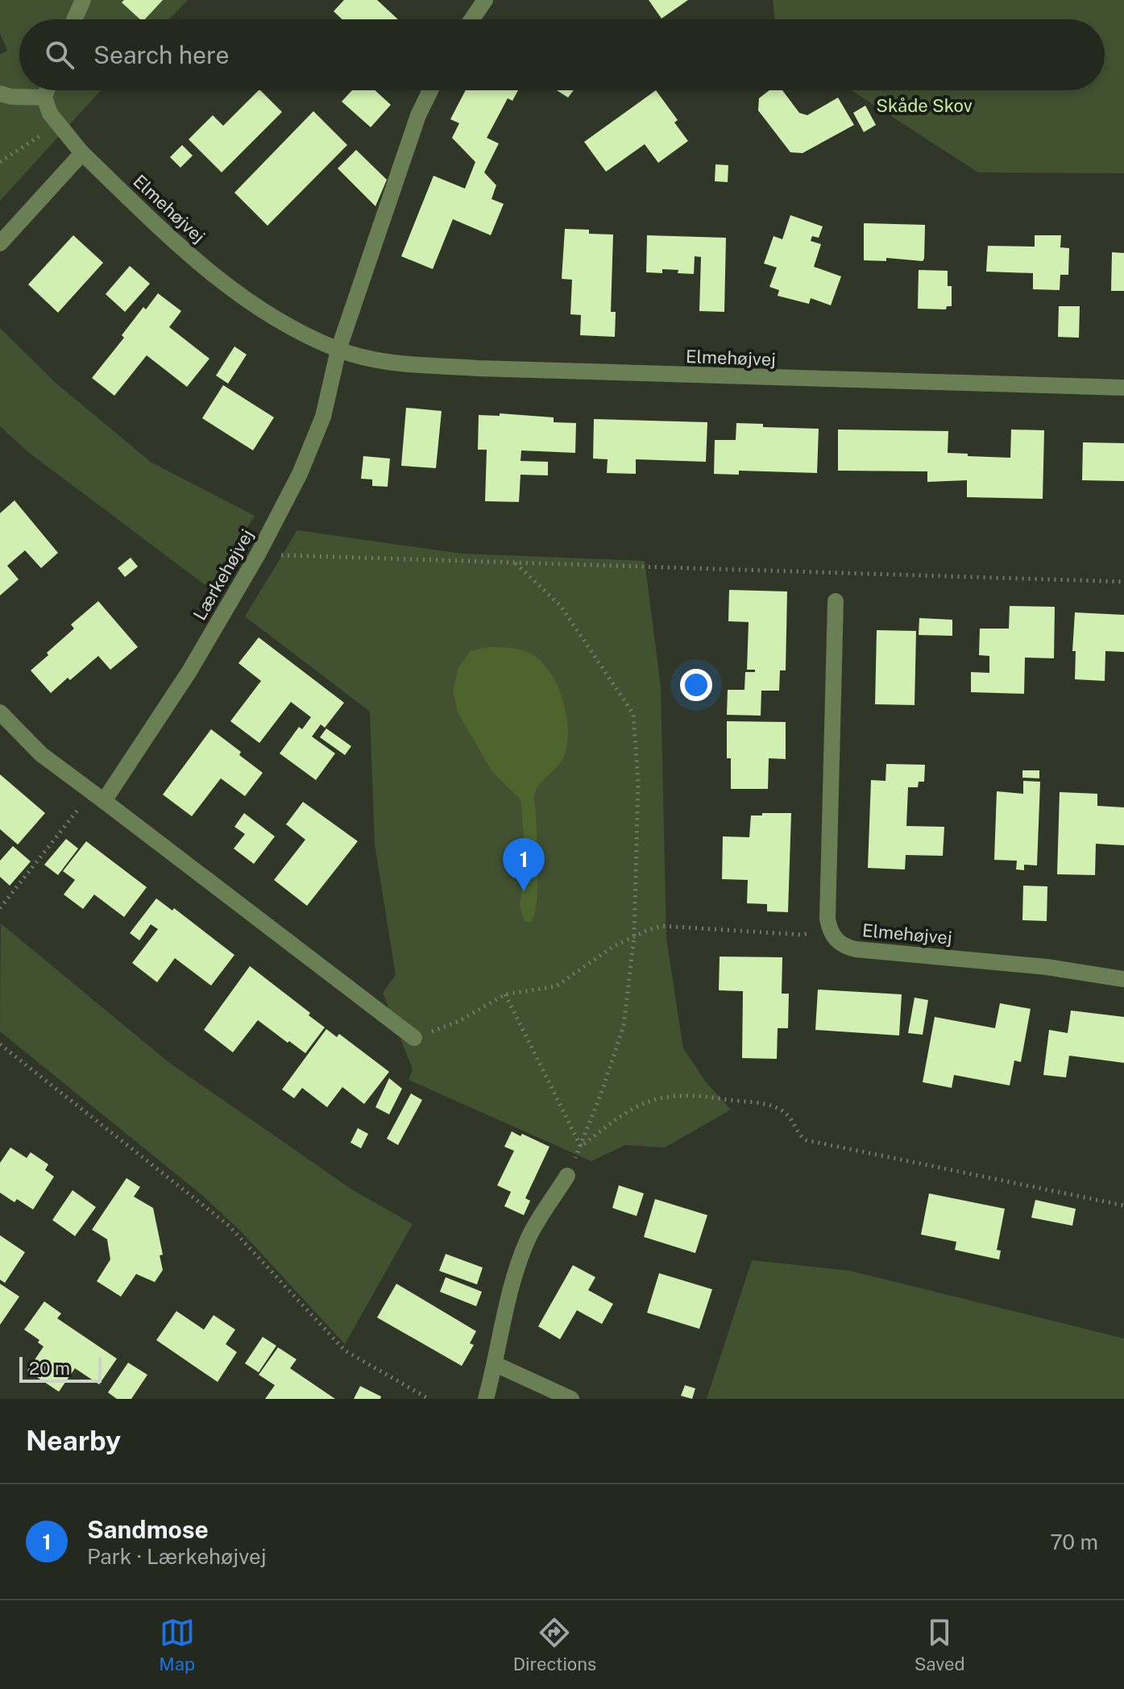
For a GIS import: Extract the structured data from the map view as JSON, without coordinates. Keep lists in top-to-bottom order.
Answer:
{
  "streets": {
    "street": ["Elmehøjvej", "Lærkehøjvej"]
  },
  "crossings": [
    ["Elmehøjvej", "Lærkehøjvej"]
  ],
  "parks": ["Skåde Skov"],
  "scale_bar": "20 m",
  "page": {
    "search": "Search here",
    "pins": "1",
    "scale": "20 m",
    "heading": "Nearby",
    "list": [
      {
        "mark": "1",
        "name": "Sandmose",
        "note": "Park · Lærkehøjvej",
        "value": "70 m"
      }
    ],
    "nav": ["Map", "Directions", "Saved"]
  }
}
